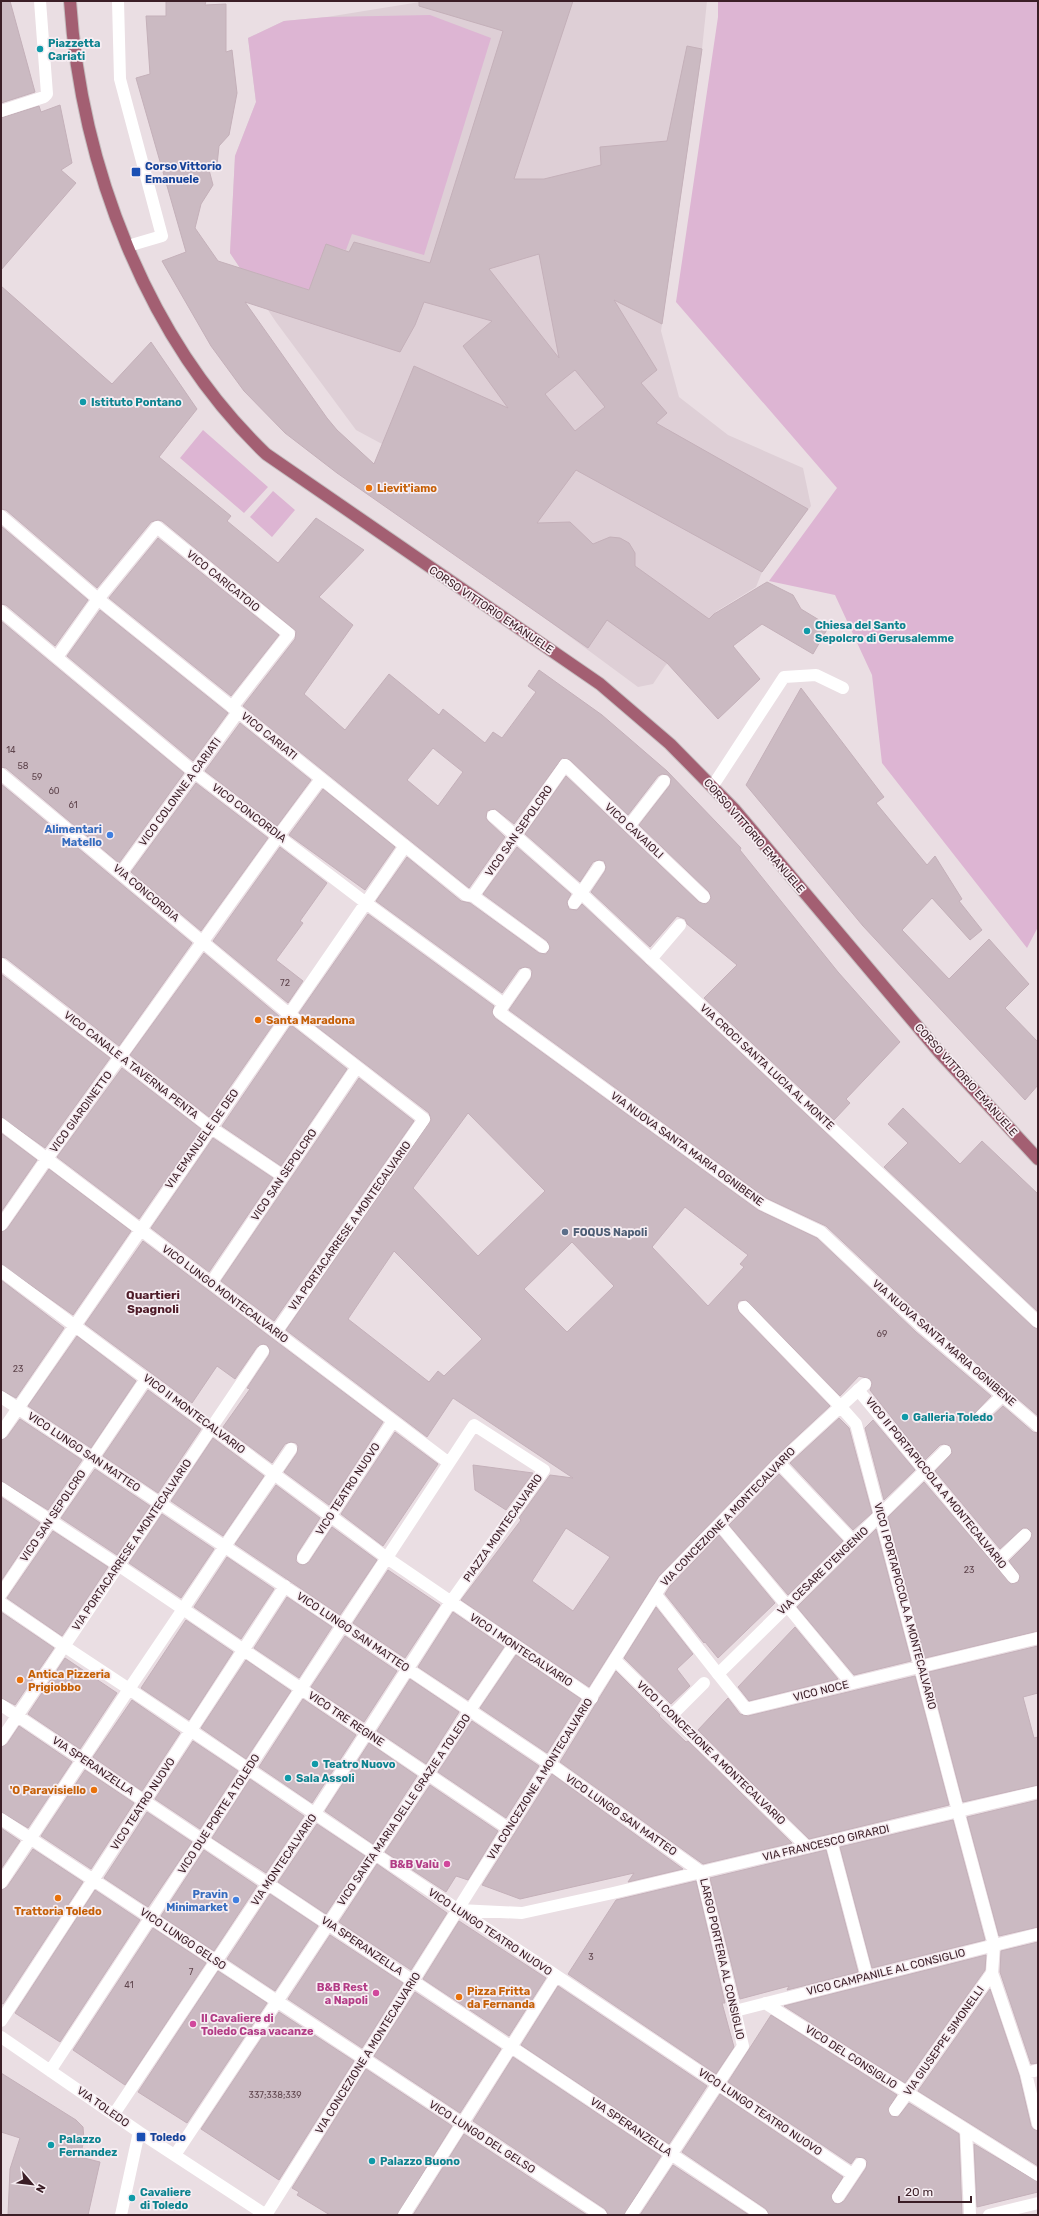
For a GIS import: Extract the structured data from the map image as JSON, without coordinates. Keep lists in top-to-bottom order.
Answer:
{
  "streets": {
    "main road": ["CORSO VITTORIO EMANUELE"],
    "street": [
      "VICO CARICATOIO",
      "VICO CARIATI",
      "VICO COLONNE A CARIATI",
      "VICO CONCORDIA",
      "VICO SAN SEPOLCRO",
      "VICO CAVAIOLI",
      "VIA CONCORDIA",
      "VICO CANALE A TAVERNA PENTA",
      "VIA CROCI SANTA LUCIA AL MONTE",
      "VICO GIARDINETTO",
      "VIA EMANUELE DE DEO",
      "VIA NUOVA SANTA MARIA OGNIBENE",
      "VIA PORTACARRESE A MONTECALVARIO",
      "VICO LUNGO MONTECALVARIO",
      "VICO II MONTECALVARIO",
      "VICO LUNGO SAN MATTEO",
      "VICO II PORTAPICCOLA A MONTECALVARIO",
      "VICO TEATRO NUOVO",
      "VIA CONCEZIONE A MONTECALVARIO",
      "PIAZZA MONTECALVARIO",
      "VIA CESARE D'ENGENIO",
      "VICO I PORTAPICCOLA A MONTECALVARIO",
      "VICO I MONTECALVARIO",
      "VICO NOCE",
      "VICO TRE REGINE",
      "VICO I CONCEZIONE A MONTECALVARIO",
      "VIA SPERANZELLA",
      "VICO SANTA MARIA DELLE GRAZIE A TOLEDO",
      "VICO DUE PORTE A TOLEDO",
      "VIA FRANCESCO GIRARDI",
      "VIA MONTECALVARIO",
      "VICO LUNGO TEATRO NUOVO",
      "VICO LUNGO GELSO",
      "LARGO PORTERIA AL CONSIGLIO",
      "VICO CAMPANILE AL CONSIGLIO",
      "VIA GIUSEPPE SIMONELLI",
      "VICO DEL CONSIGLIO",
      "VIA TOLEDO",
      "VICO LUNGO DEL GELSO"
    ]
  },
  "crossings": [
    ["VICO CARICATOIO", "VICO CARIATI"],
    ["VICO CARICATOIO", "VICO COLONNE A CARIATI"],
    ["VICO CARIATI", "VICO COLONNE A CARIATI"],
    ["VICO CARIATI", "VICO SAN SEPOLCRO"],
    ["VICO CARIATI", "VICO GIARDINETTO"],
    ["VICO CARIATI", "VIA EMANUELE DE DEO"],
    ["VICO COLONNE A CARIATI", "VICO CONCORDIA"],
    ["VICO COLONNE A CARIATI", "VIA CONCORDIA"],
    ["VICO CONCORDIA", "VICO GIARDINETTO"],
    ["VICO CONCORDIA", "VIA EMANUELE DE DEO"],
    ["VICO CONCORDIA", "VIA NUOVA SANTA MARIA OGNIBENE"],
    ["VICO SAN SEPOLCRO", "VICO CAVAIOLI"],
    ["VICO SAN SEPOLCRO", "VICO CANALE A TAVERNA PENTA"],
    ["VICO SAN SEPOLCRO", "VIA CROCI SANTA LUCIA AL MONTE"],
    ["VICO SAN SEPOLCRO", "VIA PORTACARRESE A MONTECALVARIO"],
    ["VICO SAN SEPOLCRO", "VICO LUNGO MONTECALVARIO"],
    ["VICO SAN SEPOLCRO", "VICO II MONTECALVARIO"],
    ["VICO SAN SEPOLCRO", "VICO LUNGO SAN MATTEO"],
    ["VIA CONCORDIA", "VICO GIARDINETTO"],
    ["VIA CONCORDIA", "VIA EMANUELE DE DEO"],
    ["VICO CANALE A TAVERNA PENTA", "VICO GIARDINETTO"],
    ["VICO CANALE A TAVERNA PENTA", "VIA EMANUELE DE DEO"],
    ["VICO GIARDINETTO", "VICO LUNGO MONTECALVARIO"],
    ["VIA EMANUELE DE DEO", "VICO LUNGO MONTECALVARIO"],
    ["VIA EMANUELE DE DEO", "VICO II MONTECALVARIO"],
    ["VIA EMANUELE DE DEO", "VICO LUNGO SAN MATTEO"],
    ["VIA PORTACARRESE A MONTECALVARIO", "VICO LUNGO MONTECALVARIO"],
    ["VIA PORTACARRESE A MONTECALVARIO", "VICO II MONTECALVARIO"],
    ["VIA PORTACARRESE A MONTECALVARIO", "VICO LUNGO SAN MATTEO"],
    ["VIA PORTACARRESE A MONTECALVARIO", "VICO TRE REGINE"],
    ["VIA PORTACARRESE A MONTECALVARIO", "VIA SPERANZELLA"],
    ["VIA PORTACARRESE A MONTECALVARIO", "VICO LUNGO TEATRO NUOVO"],
    ["VICO LUNGO MONTECALVARIO", "VICO TEATRO NUOVO"],
    ["VICO LUNGO MONTECALVARIO", "PIAZZA MONTECALVARIO"],
    ["VICO II MONTECALVARIO", "VICO TEATRO NUOVO"],
    ["VICO II MONTECALVARIO", "PIAZZA MONTECALVARIO"],
    ["VICO II MONTECALVARIO", "VICO DUE PORTE A TOLEDO"],
    ["VICO LUNGO SAN MATTEO", "VICO TEATRO NUOVO"],
    ["VICO LUNGO SAN MATTEO", "VIA CONCEZIONE A MONTECALVARIO"],
    ["VICO LUNGO SAN MATTEO", "VICO SANTA MARIA DELLE GRAZIE A TOLEDO"],
    ["VICO LUNGO SAN MATTEO", "VICO DUE PORTE A TOLEDO"],
    ["VICO LUNGO SAN MATTEO", "VIA FRANCESCO GIRARDI"],
    ["VICO LUNGO SAN MATTEO", "VIA MONTECALVARIO"],
    ["VICO LUNGO SAN MATTEO", "LARGO PORTERIA AL CONSIGLIO"],
    ["VICO II PORTAPICCOLA A MONTECALVARIO", "VIA CONCEZIONE A MONTECALVARIO"],
    ["VICO II PORTAPICCOLA A MONTECALVARIO", "VIA CESARE D'ENGENIO"],
    ["VICO TEATRO NUOVO", "VICO TRE REGINE"],
    ["VICO TEATRO NUOVO", "VIA SPERANZELLA"],
    ["VICO TEATRO NUOVO", "VICO LUNGO TEATRO NUOVO"],
    ["VICO TEATRO NUOVO", "VICO LUNGO GELSO"],
    ["VIA CONCEZIONE A MONTECALVARIO", "VICO I PORTAPICCOLA A MONTECALVARIO"],
    ["VIA CONCEZIONE A MONTECALVARIO", "VICO I MONTECALVARIO"],
    ["VIA CONCEZIONE A MONTECALVARIO", "VICO NOCE"],
    ["VIA CONCEZIONE A MONTECALVARIO", "VICO TRE REGINE"],
    ["VIA CONCEZIONE A MONTECALVARIO", "VICO I CONCEZIONE A MONTECALVARIO"],
    ["VIA CONCEZIONE A MONTECALVARIO", "VIA SPERANZELLA"],
    ["VIA CONCEZIONE A MONTECALVARIO", "VIA FRANCESCO GIRARDI"],
    ["VIA CONCEZIONE A MONTECALVARIO", "VICO LUNGO TEATRO NUOVO"],
    ["VIA CONCEZIONE A MONTECALVARIO", "VICO LUNGO GELSO"],
    ["VIA CONCEZIONE A MONTECALVARIO", "VIA TOLEDO"],
    ["VIA CONCEZIONE A MONTECALVARIO", "VICO LUNGO DEL GELSO"],
    ["PIAZZA MONTECALVARIO", "VICO I MONTECALVARIO"],
    ["PIAZZA MONTECALVARIO", "VICO DUE PORTE A TOLEDO"],
    ["PIAZZA MONTECALVARIO", "VIA MONTECALVARIO"],
    ["VIA CESARE D'ENGENIO", "VICO I PORTAPICCOLA A MONTECALVARIO"],
    ["VIA CESARE D'ENGENIO", "VICO NOCE"],
    ["VICO I PORTAPICCOLA A MONTECALVARIO", "VICO NOCE"],
    ["VICO I PORTAPICCOLA A MONTECALVARIO", "VIA FRANCESCO GIRARDI"],
    ["VICO I PORTAPICCOLA A MONTECALVARIO", "VICO CAMPANILE AL CONSIGLIO"],
    ["VICO I PORTAPICCOLA A MONTECALVARIO", "VIA GIUSEPPE SIMONELLI"],
    ["VICO I MONTECALVARIO", "VICO SANTA MARIA DELLE GRAZIE A TOLEDO"],
    ["VICO I MONTECALVARIO", "VIA MONTECALVARIO"],
    ["VICO TRE REGINE", "VICO SANTA MARIA DELLE GRAZIE A TOLEDO"],
    ["VICO TRE REGINE", "VICO DUE PORTE A TOLEDO"],
    ["VICO TRE REGINE", "VIA MONTECALVARIO"],
    ["VICO I CONCEZIONE A MONTECALVARIO", "VIA FRANCESCO GIRARDI"],
    ["VIA SPERANZELLA", "VICO SANTA MARIA DELLE GRAZIE A TOLEDO"],
    ["VIA SPERANZELLA", "VICO DUE PORTE A TOLEDO"],
    ["VIA SPERANZELLA", "VIA MONTECALVARIO"],
    ["VICO SANTA MARIA DELLE GRAZIE A TOLEDO", "VICO LUNGO TEATRO NUOVO"],
    ["VICO SANTA MARIA DELLE GRAZIE A TOLEDO", "VICO LUNGO GELSO"],
    ["VICO SANTA MARIA DELLE GRAZIE A TOLEDO", "VIA TOLEDO"],
    ["VICO DUE PORTE A TOLEDO", "VICO LUNGO TEATRO NUOVO"],
    ["VICO DUE PORTE A TOLEDO", "VICO LUNGO GELSO"],
    ["VICO DUE PORTE A TOLEDO", "VIA TOLEDO"],
    ["VIA FRANCESCO GIRARDI", "VICO LUNGO TEATRO NUOVO"],
    ["VIA FRANCESCO GIRARDI", "LARGO PORTERIA AL CONSIGLIO"],
    ["VIA MONTECALVARIO", "VICO LUNGO TEATRO NUOVO"],
    ["VIA MONTECALVARIO", "VICO LUNGO GELSO"],
    ["VIA MONTECALVARIO", "VIA TOLEDO"],
    ["VICO LUNGO TEATRO NUOVO", "LARGO PORTERIA AL CONSIGLIO"],
    ["VICO LUNGO GELSO", "VICO LUNGO DEL GELSO"],
    ["LARGO PORTERIA AL CONSIGLIO", "VICO CAMPANILE AL CONSIGLIO"],
    ["VICO CAMPANILE AL CONSIGLIO", "VICO DEL CONSIGLIO"],
    ["VIA GIUSEPPE SIMONELLI", "VICO DEL CONSIGLIO"]
  ],
  "districts": ["Quartieri Spagnoli"],
  "places": {
    "other": [
      "Piazzetta Cariati",
      "Istituto Pontano",
      "Lievit'iamo",
      "Chiesa del Santo Sepolcro di Gerusalemme",
      "Alimentari Matello",
      "Santa Maradona",
      "FOQUS Napoli",
      "Galleria Toledo",
      "Antica Pizzeria Prigiobbo",
      "Teatro Nuovo",
      "Sala Assoli",
      "'O Paravisiello",
      "B&B Valù",
      "Trattoria Toledo",
      "Pravin Minimarket",
      "B&B Rest a Napoli",
      "Pizza Fritta da Fernanda",
      "Il Cavaliere di Toledo Casa vacanze",
      "Palazzo Fernandez",
      "Palazzo Buono",
      "Cavaliere di Toledo"
    ],
    "transit": ["Corso Vittorio Emanuele", "Toledo"]
  },
  "house_numbers": [
    "14",
    "58",
    "59",
    "60",
    "61",
    "72",
    "69",
    "23",
    "23",
    "3",
    "7",
    "41",
    "337;338;339"
  ],
  "scale_bar": "20 m",
  "north": "bottom right"
}
